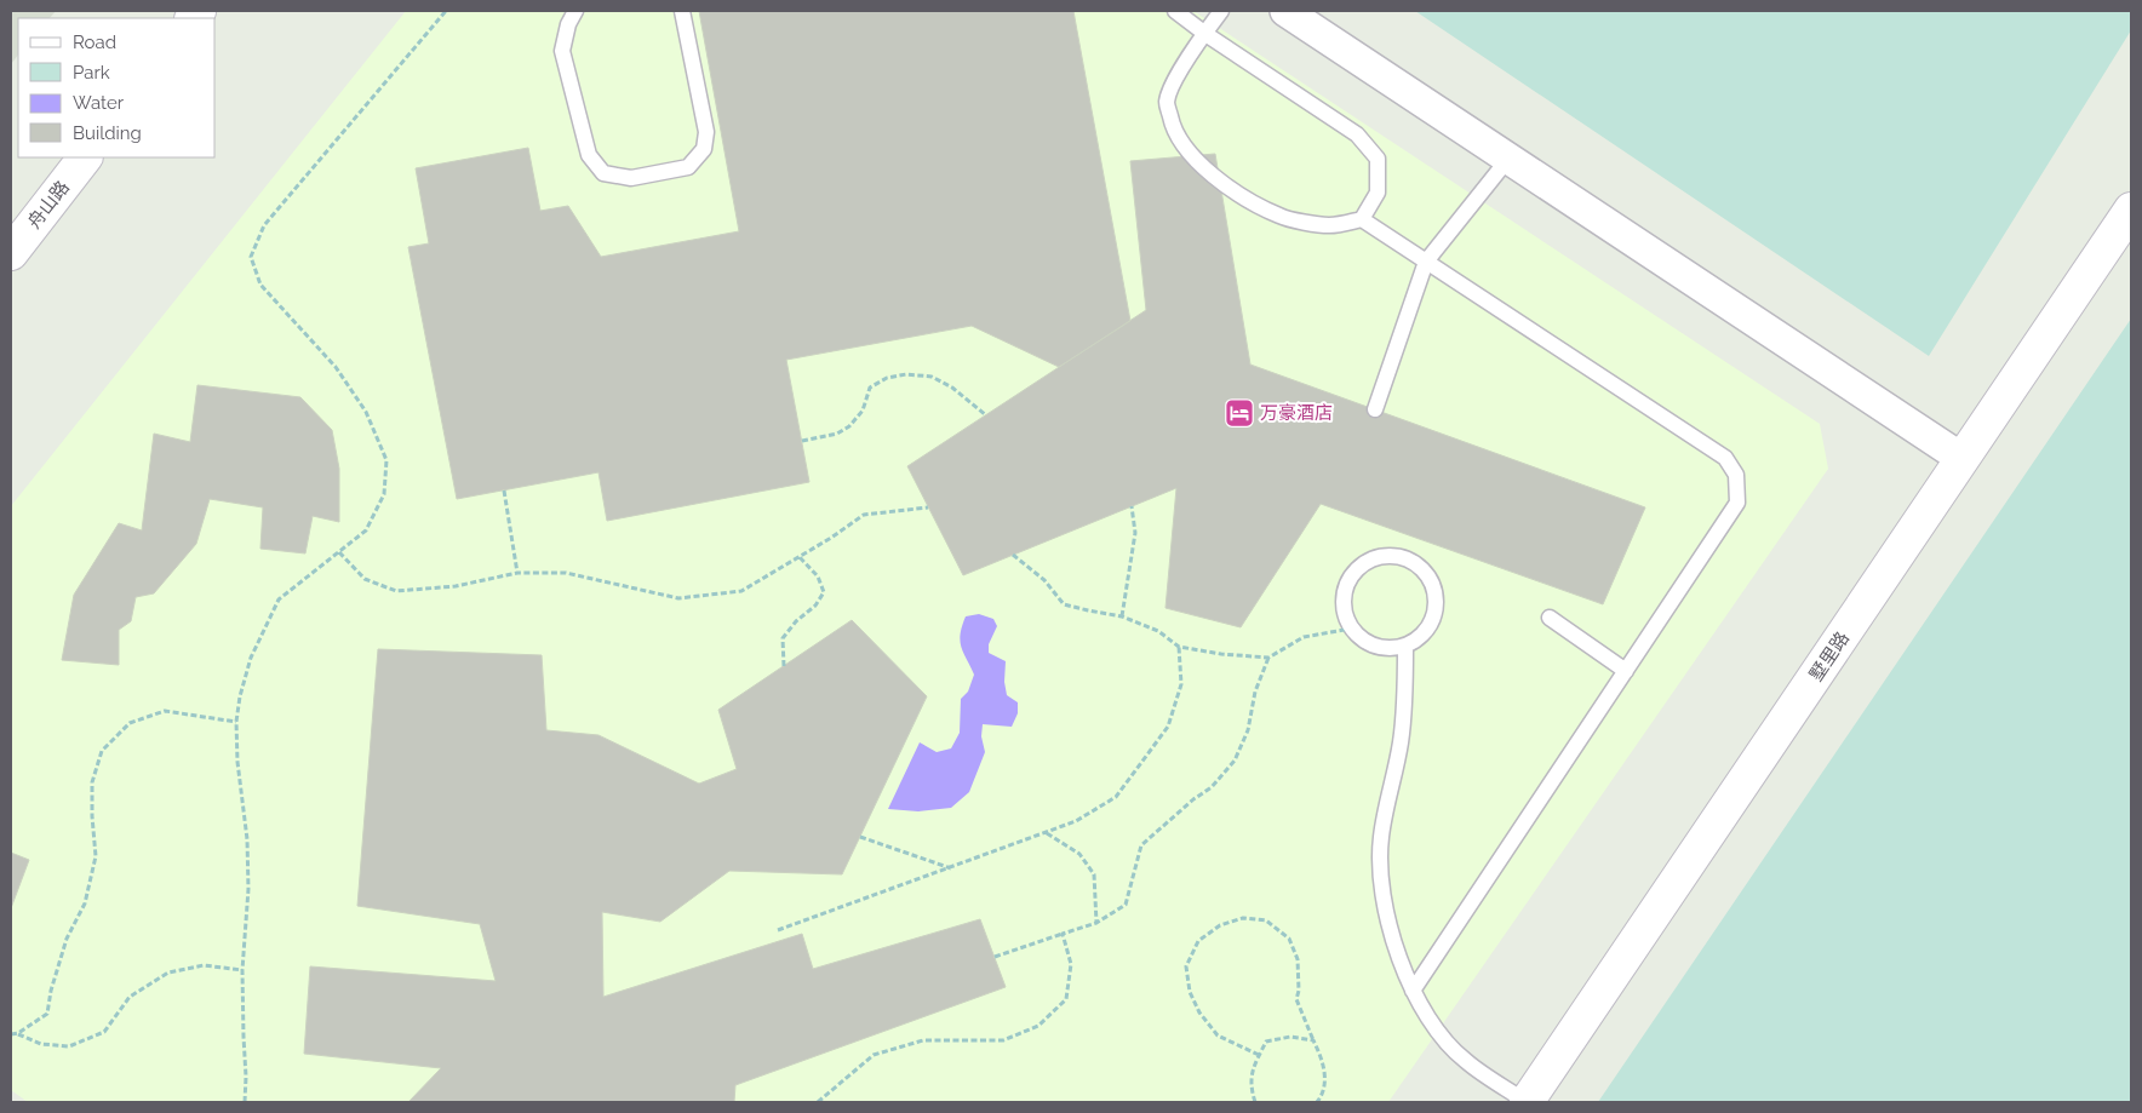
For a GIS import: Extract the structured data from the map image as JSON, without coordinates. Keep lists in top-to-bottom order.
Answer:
{
  "streets": {
    "main road": ["舟山路", "墅里路"]
  },
  "places": {
    "hotel": ["万豪酒店"]
  },
  "legend": [
    "Road",
    "Park",
    "Water",
    "Building"
  ]
}
